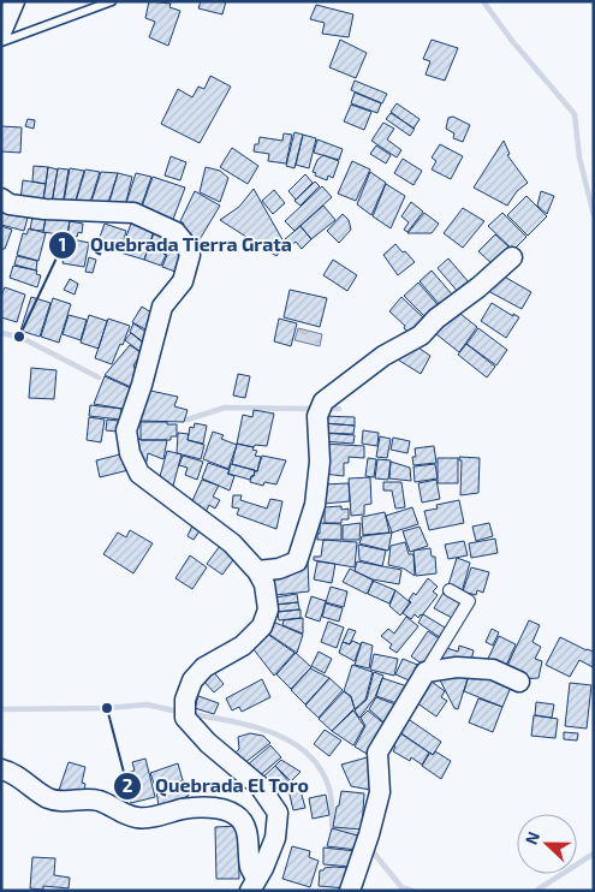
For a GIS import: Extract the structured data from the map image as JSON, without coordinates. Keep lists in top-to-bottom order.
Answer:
{
  "places": ["Quebrada Tierra Grata", "Quebrada El Toro"],
  "north": "left"
}
